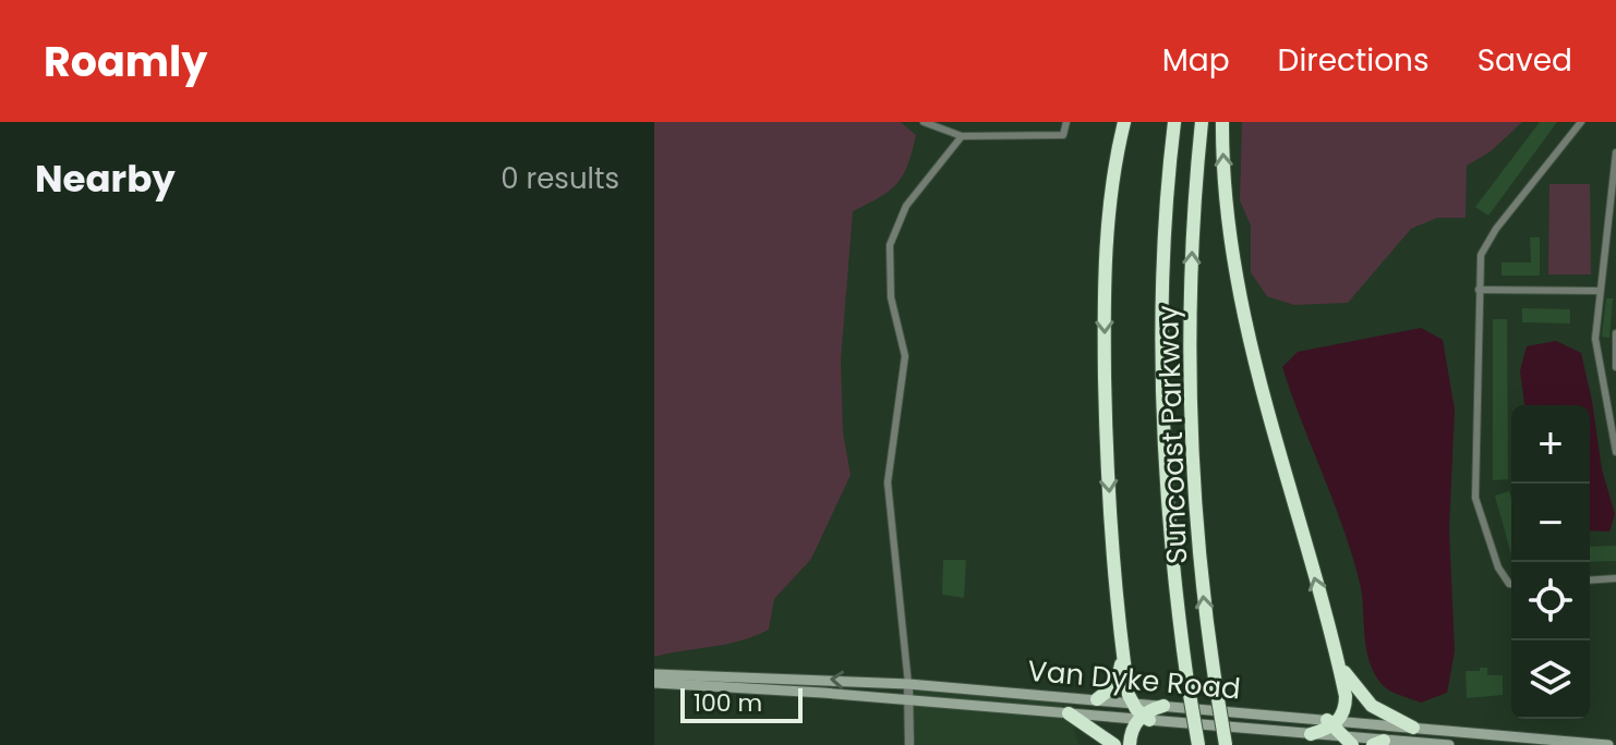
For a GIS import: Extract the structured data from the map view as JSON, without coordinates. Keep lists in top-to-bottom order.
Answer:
{
  "streets": {
    "highway": ["Suncoast Parkway"],
    "main road": ["Van Dyke Road"]
  },
  "scale_bar": "100 m",
  "page": {
    "header": "Roamly",
    "nav": ["Map", "Directions", "Saved"],
    "heading": ["Nearby", "0 results"],
    "map_buttons": ["+", "−"],
    "scale": "100 m"
  }
}
